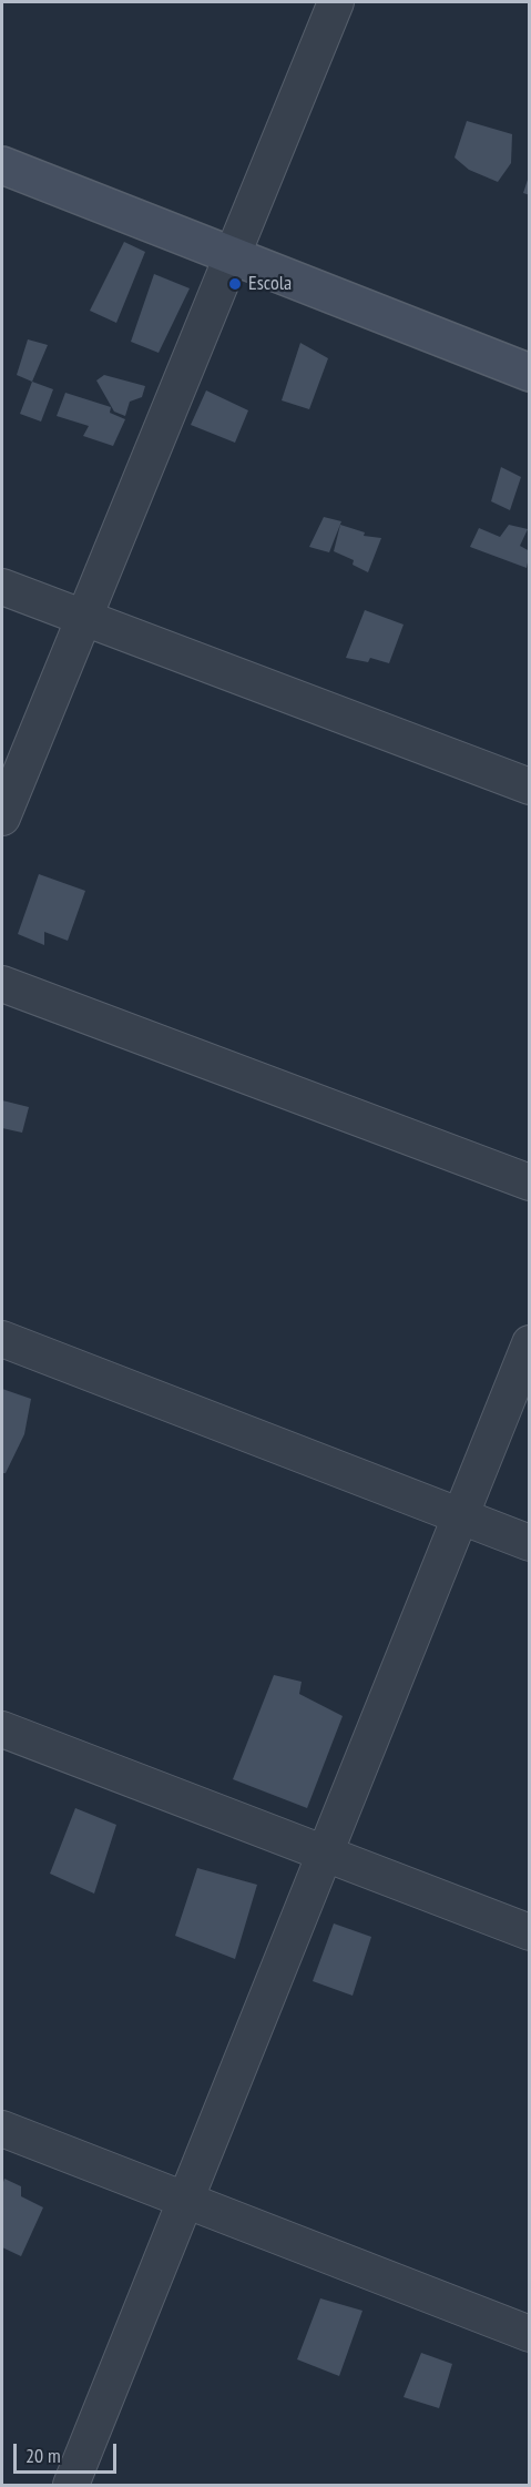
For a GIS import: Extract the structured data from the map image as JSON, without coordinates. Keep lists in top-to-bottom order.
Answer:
{
  "places": ["Escola"],
  "scale_bar": "20 m"
}
